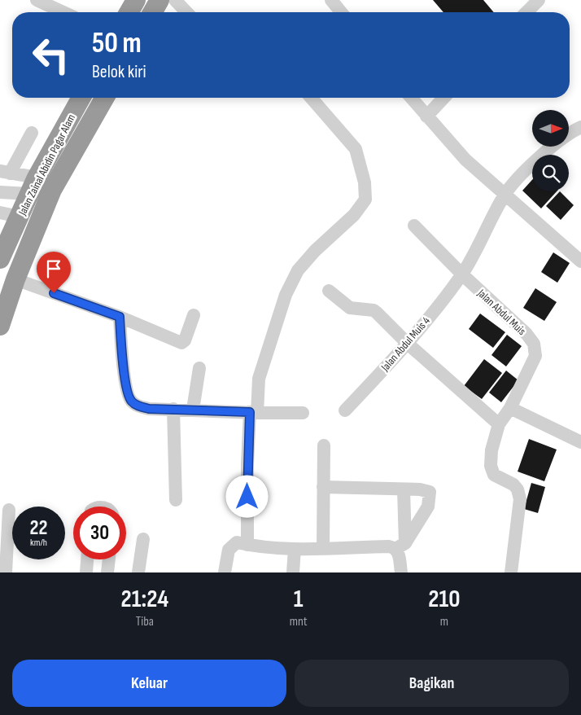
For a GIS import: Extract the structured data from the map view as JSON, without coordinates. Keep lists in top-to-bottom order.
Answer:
{
  "streets": {
    "highway": ["Jalan Zainal Abidin Pagar Alam"],
    "street": ["Jalan Abdul Muis", "Jalan Abdul Muis 4"]
  },
  "crossings": [
    ["Jalan Abdul Muis", "Jalan Abdul Muis 4"]
  ],
  "north": "right",
  "page": {
    "turn": ["50 m", "Belok kiri"],
    "speed": "22 km/h",
    "limit": "30",
    "eta": [
      "21:24",
      "Tiba",
      "1",
      "mnt",
      "210",
      "m"
    ],
    "buttons": ["Keluar", "Bagikan"]
  }
}
